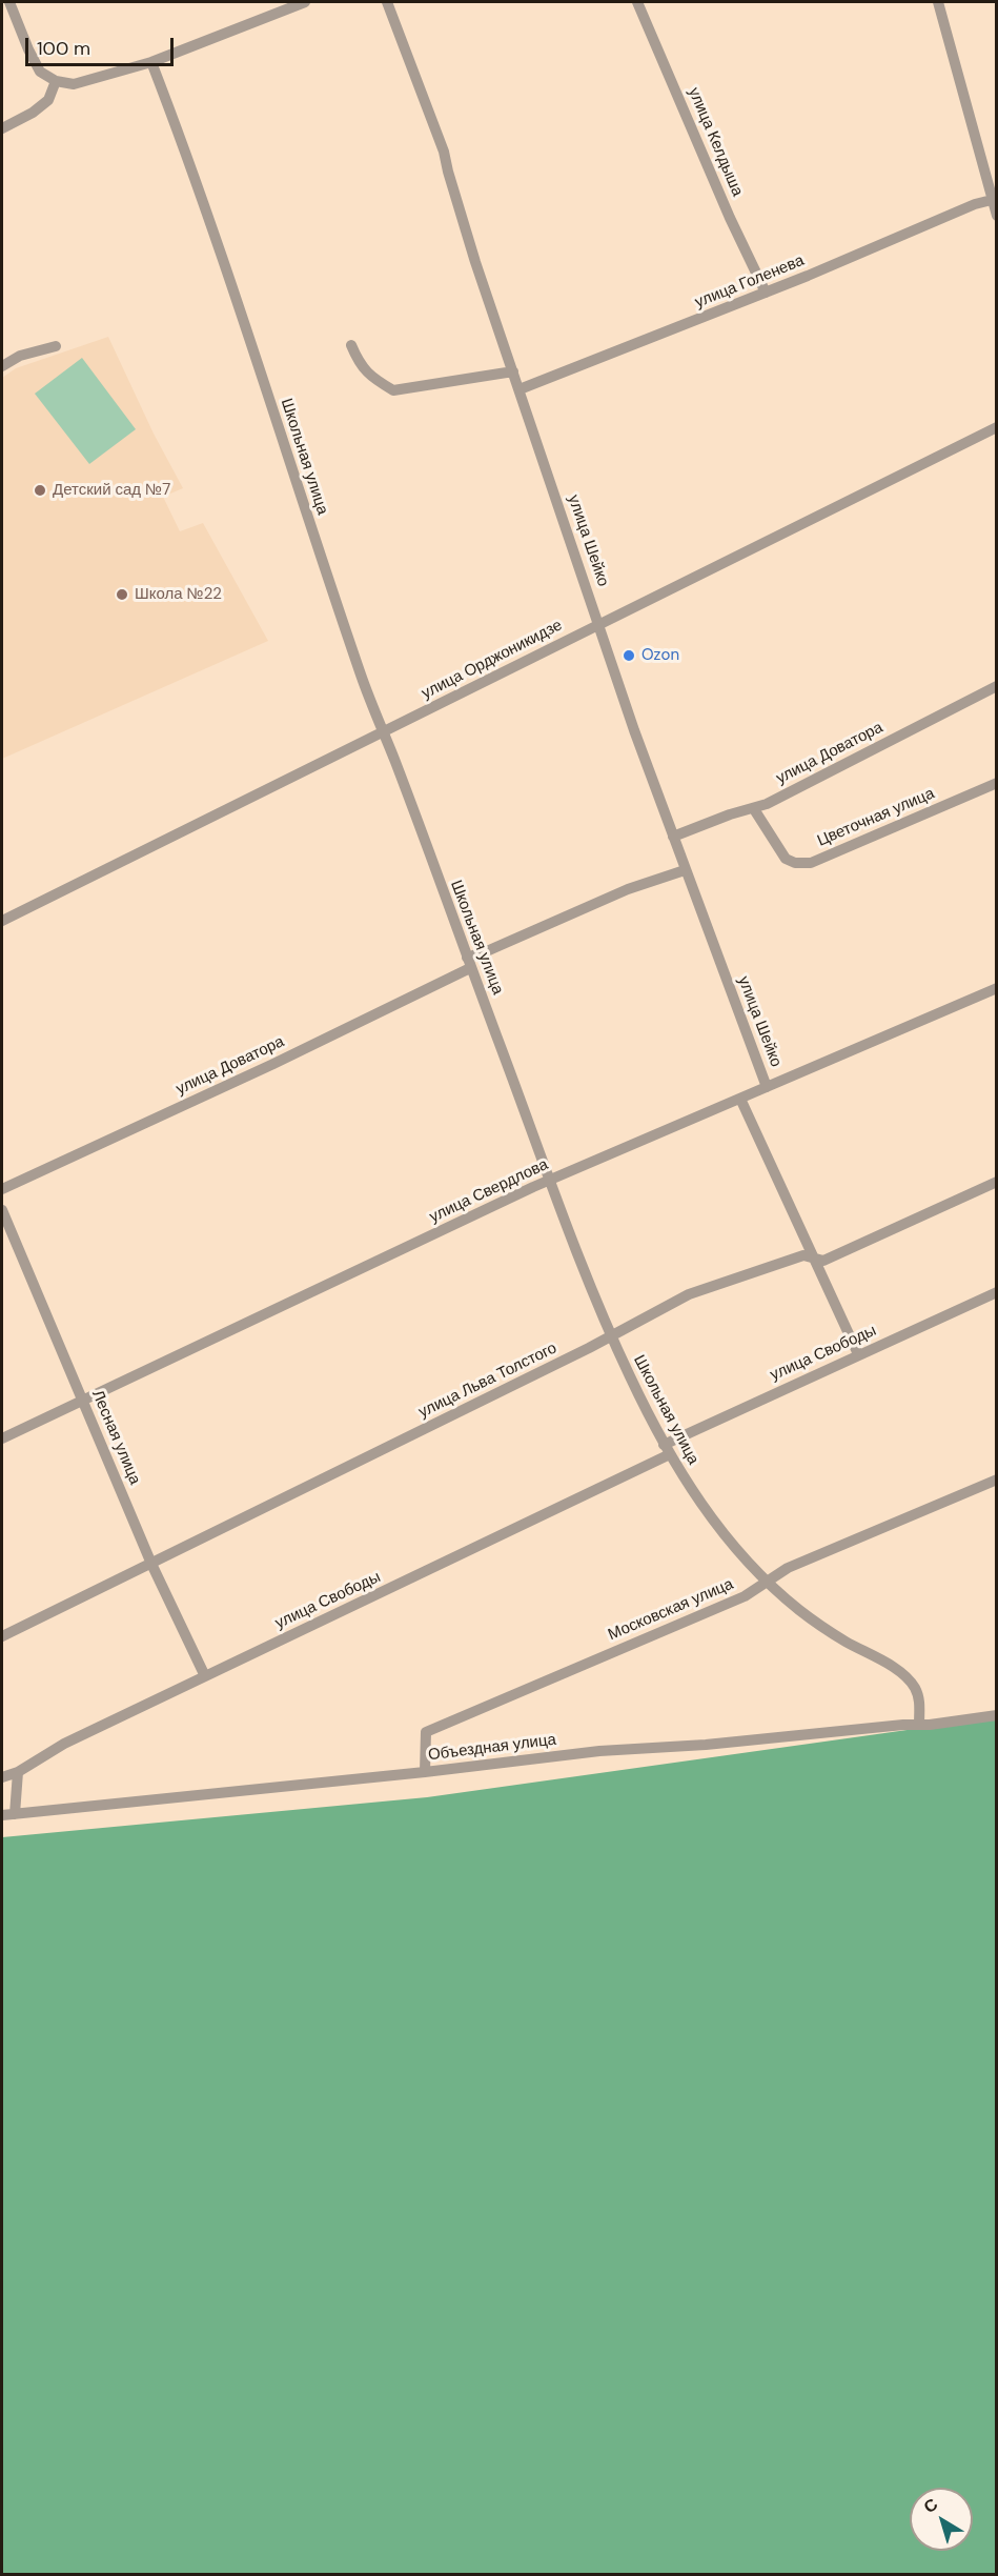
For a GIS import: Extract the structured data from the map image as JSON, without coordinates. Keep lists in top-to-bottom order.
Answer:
{
  "streets": {
    "street": [
      "улица Келдыша",
      "улица Голенева",
      "Школьная улица",
      "улица Шейко",
      "улица Орджоникидзе",
      "улица Доватора",
      "Цветочная улица",
      "улица Свердлова",
      "улица Свободы",
      "улица Льва Толстого",
      "Лесная улица",
      "Московская улица",
      "Объездная улица"
    ]
  },
  "crossings": [
    ["улица Келдыша", "улица Голенева"],
    ["улица Голенева", "улица Шейко"],
    ["Школьная улица", "улица Орджоникидзе"],
    ["Школьная улица", "улица Доватора"],
    ["Школьная улица", "улица Свердлова"],
    ["Школьная улица", "улица Свободы"],
    ["Школьная улица", "улица Льва Толстого"],
    ["Школьная улица", "Московская улица"],
    ["Школьная улица", "Объездная улица"],
    ["улица Шейко", "улица Орджоникидзе"],
    ["улица Шейко", "улица Доватора"],
    ["улица Шейко", "улица Свердлова"],
    ["улица Доватора", "Цветочная улица"],
    ["улица Свердлова", "Лесная улица"],
    ["улица Свободы", "Лесная улица"],
    ["улица Льва Толстого", "Лесная улица"],
    ["Московская улица", "Объездная улица"]
  ],
  "places": ["Детский сад №7", "Школа №22", "Ozon"],
  "scale_bar": "100 m",
  "north": "top left"
}
